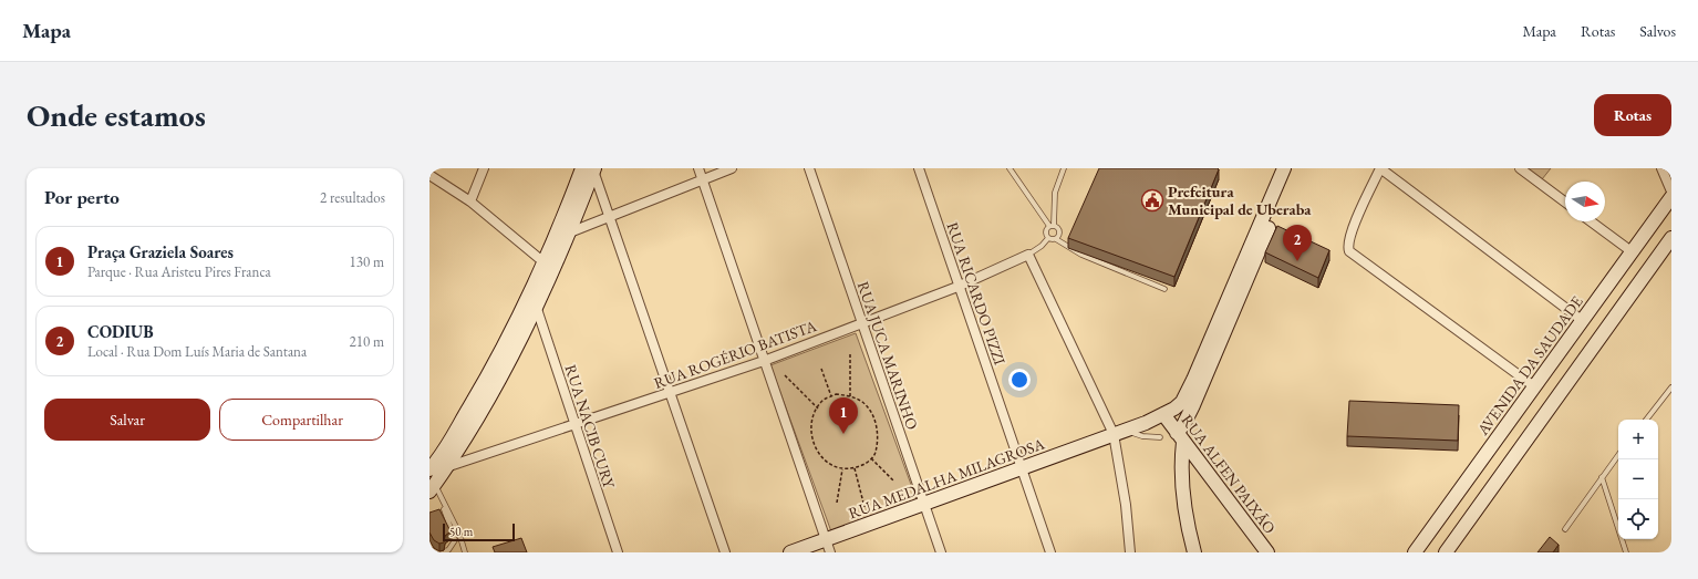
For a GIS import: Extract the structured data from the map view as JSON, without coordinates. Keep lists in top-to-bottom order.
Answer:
{
  "streets": {
    "street": [
      "RUA RICARDO PIZZI",
      "RUA ROGÉRIO BATISTA",
      "RUA JUCA MARINHO",
      "AVENIDA DA SAUDADE",
      "RUA NACIB CURY",
      "RUA ALFEN PAIXÃO",
      "RUA MEDALHA MILAGROSA"
    ]
  },
  "crossings": [
    ["RUA RICARDO PIZZI", "RUA ROGÉRIO BATISTA"],
    ["RUA RICARDO PIZZI", "RUA MEDALHA MILAGROSA"],
    ["RUA ROGÉRIO BATISTA", "RUA JUCA MARINHO"],
    ["RUA ROGÉRIO BATISTA", "RUA NACIB CURY"],
    ["RUA JUCA MARINHO", "RUA MEDALHA MILAGROSA"],
    ["RUA ALFEN PAIXÃO", "RUA MEDALHA MILAGROSA"]
  ],
  "places": {
    "public building": ["Prefeitura Municipal de Uberaba"]
  },
  "scale_bar": "50 m",
  "north": "right",
  "page": {
    "header": "Mapa",
    "nav": ["Mapa", "Rotas", "Salvos"],
    "buttons": [
      "Rotas",
      ["Salvar", "Compartilhar"]
    ],
    "title": "Onde estamos",
    "heading": ["Por perto", "2 resultados"],
    "pins": ["2", "1"],
    "list": [
      {
        "mark": "1",
        "name": "Praça Graziela Soares",
        "note": "Parque · Rua Aristeu Pires Franca",
        "value": "130 m"
      },
      {
        "mark": "2",
        "name": "CODIUB",
        "note": "Local · Rua Dom Luís Maria de Santana",
        "value": "210 m"
      }
    ],
    "map_buttons": ["+", "−"],
    "scale": "50 m"
  }
}
